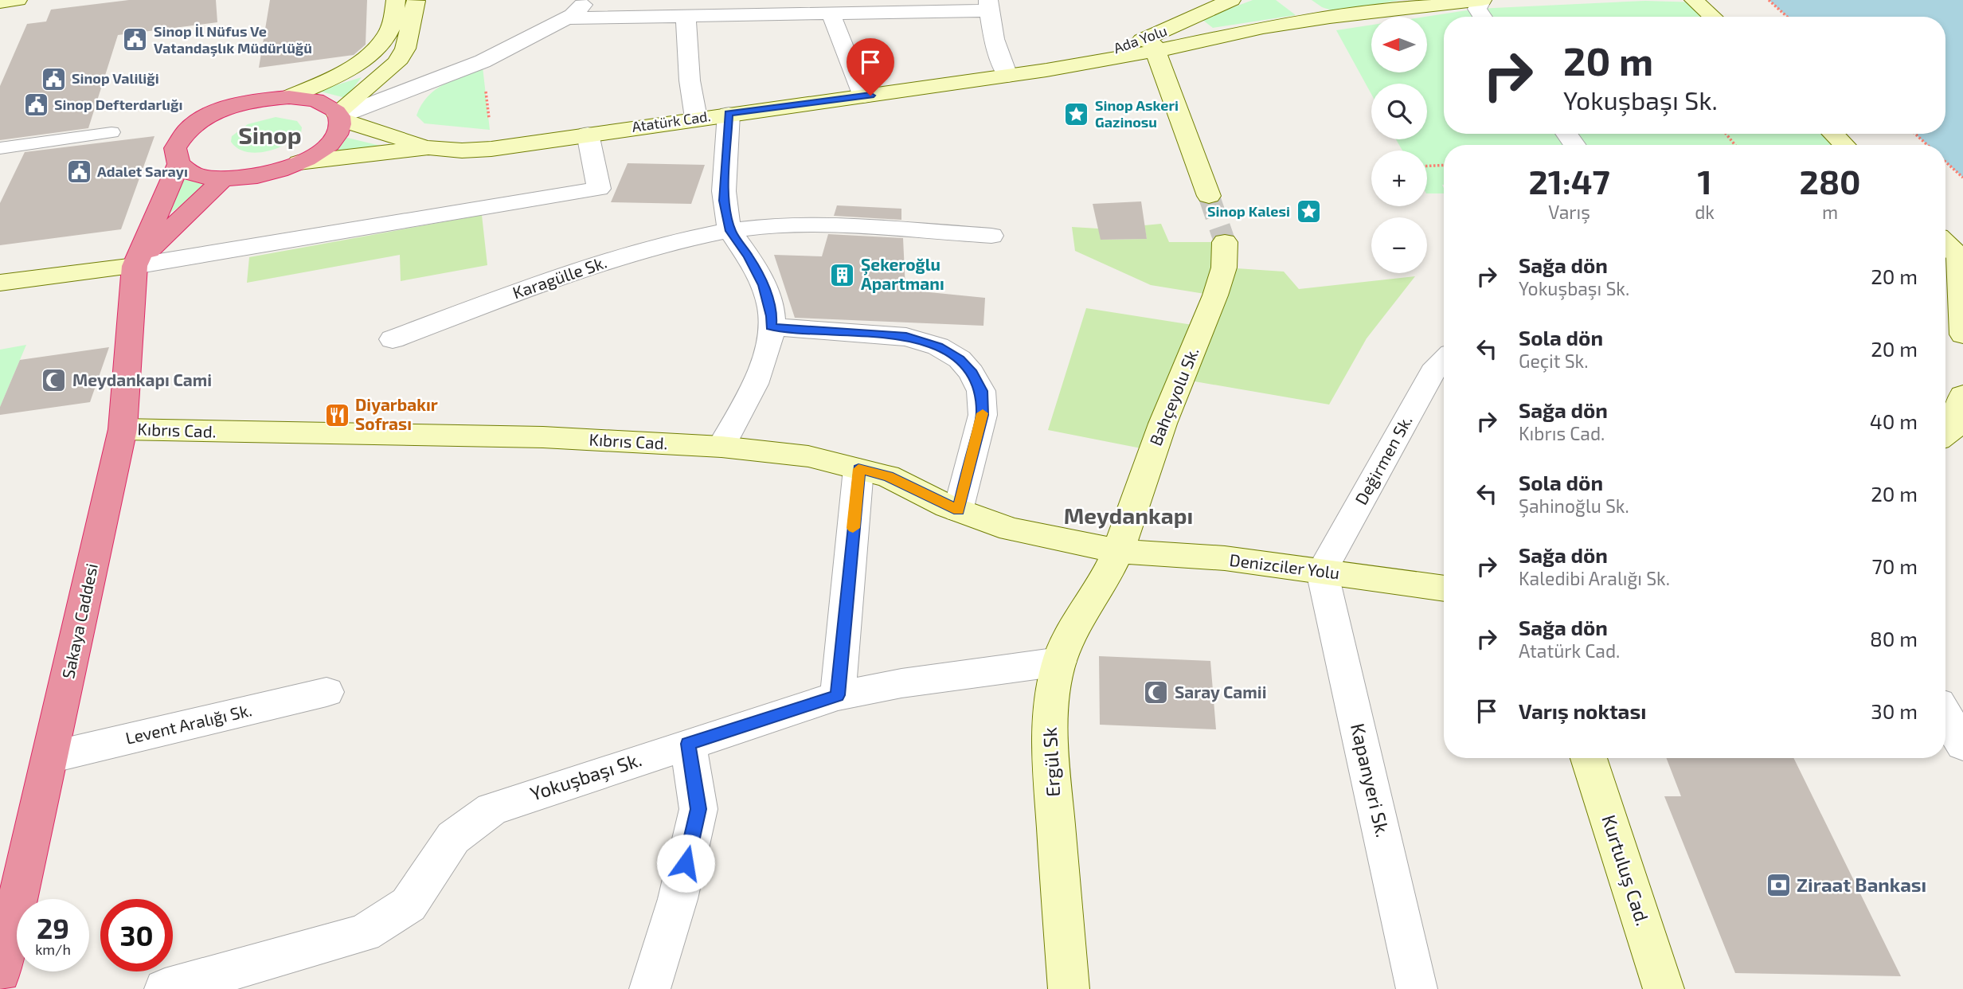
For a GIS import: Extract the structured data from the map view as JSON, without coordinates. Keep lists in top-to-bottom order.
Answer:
{
  "streets": {
    "highway": ["Sakaya Caddesi"],
    "main road": [
      "Ada Yolu",
      "Atatürk Cad.",
      "Bahçeyolu Sk.",
      "Kıbrıs Cad.",
      "Denizciler Yolu",
      "Ergül Sk",
      "Kurtuluş Cad."
    ],
    "street": [
      "Karagülle Sk.",
      "Değirmen Sk.",
      "Levent Aralığı Sk.",
      "Yokuşbaşı Sk.",
      "Kapanyeri Sk."
    ]
  },
  "crossings": [
    ["Ada Yolu", "Atatürk Cad."],
    ["Bahçeyolu Sk.", "Kıbrıs Cad."],
    ["Bahçeyolu Sk.", "Denizciler Yolu"],
    ["Bahçeyolu Sk.", "Ergül Sk"],
    ["Kıbrıs Cad.", "Denizciler Yolu"],
    ["Kıbrıs Cad.", "Sakaya Caddesi"],
    ["Kıbrıs Cad.", "Ergül Sk"],
    ["Değirmen Sk.", "Denizciler Yolu"],
    ["Değirmen Sk.", "Kapanyeri Sk."],
    ["Denizciler Yolu", "Ergül Sk"],
    ["Denizciler Yolu", "Kapanyeri Sk."],
    ["Sakaya Caddesi", "Levent Aralığı Sk."],
    ["Ergül Sk", "Yokuşbaşı Sk."]
  ],
  "districts": ["Sinop", "Meydankapı"],
  "places": {
    "public building": [
      "Sinop İl Nüfus Ve Vatandaşlık Müdürlüğü",
      "Sinop Valiliği",
      "Sinop Defterdarlığı",
      "Adalet Sarayı"
    ],
    "place": ["Sinop Askeri Gazinosu", "Sinop Kalesi"],
    "building": ["Şekeroğlu Apartmanı"],
    "mosque": ["Meydankapı Cami", "Saray Camii"],
    "restaurant": ["Diyarbakır Sofrası"],
    "bank": ["Ziraat Bankası"]
  },
  "north": "left",
  "page": {
    "map_buttons": ["+", "−"],
    "turn": ["20 m", "Yokuşbaşı Sk."],
    "eta": [
      "21:47",
      "Varış",
      "1",
      "dk",
      "280",
      "m"
    ],
    "list": [
      {
        "name": "Sağa dön",
        "note": "Yokuşbaşı Sk.",
        "value": "20 m"
      },
      {
        "name": "Sola dön",
        "note": "Geçit Sk.",
        "value": "20 m"
      },
      {
        "name": "Sağa dön",
        "note": "Kıbrıs Cad.",
        "value": "40 m"
      },
      {
        "name": "Sola dön",
        "note": "Şahinoğlu Sk.",
        "value": "20 m"
      },
      {
        "name": "Sağa dön",
        "note": "Kaledibi Aralığı Sk.",
        "value": "70 m"
      },
      {
        "name": "Sağa dön",
        "note": "Atatürk Cad.",
        "value": "80 m"
      },
      {
        "name": "Varış noktası",
        "value": "30 m"
      }
    ],
    "speed": "29 km/h",
    "limit": "30"
  }
}
